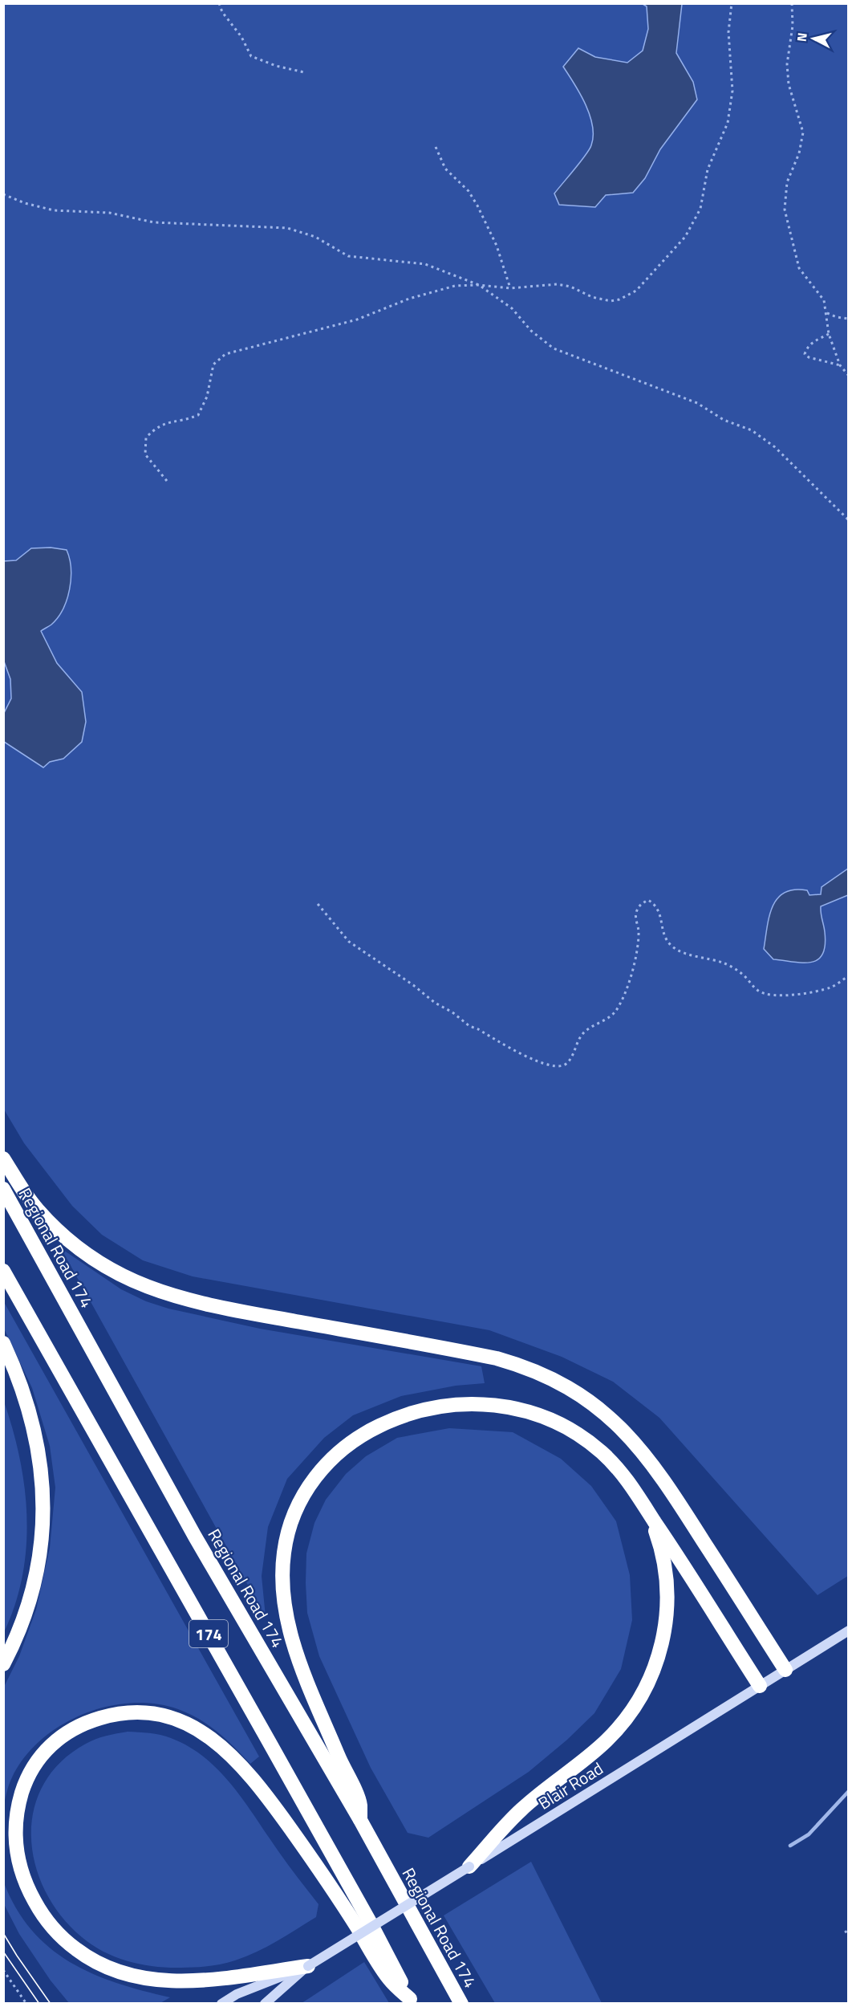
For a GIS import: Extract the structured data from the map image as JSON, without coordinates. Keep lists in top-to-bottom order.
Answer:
{
  "streets": {
    "highway": ["Regional Road 174", "174"],
    "main road": ["Blair Road"]
  },
  "north": "left"
}
